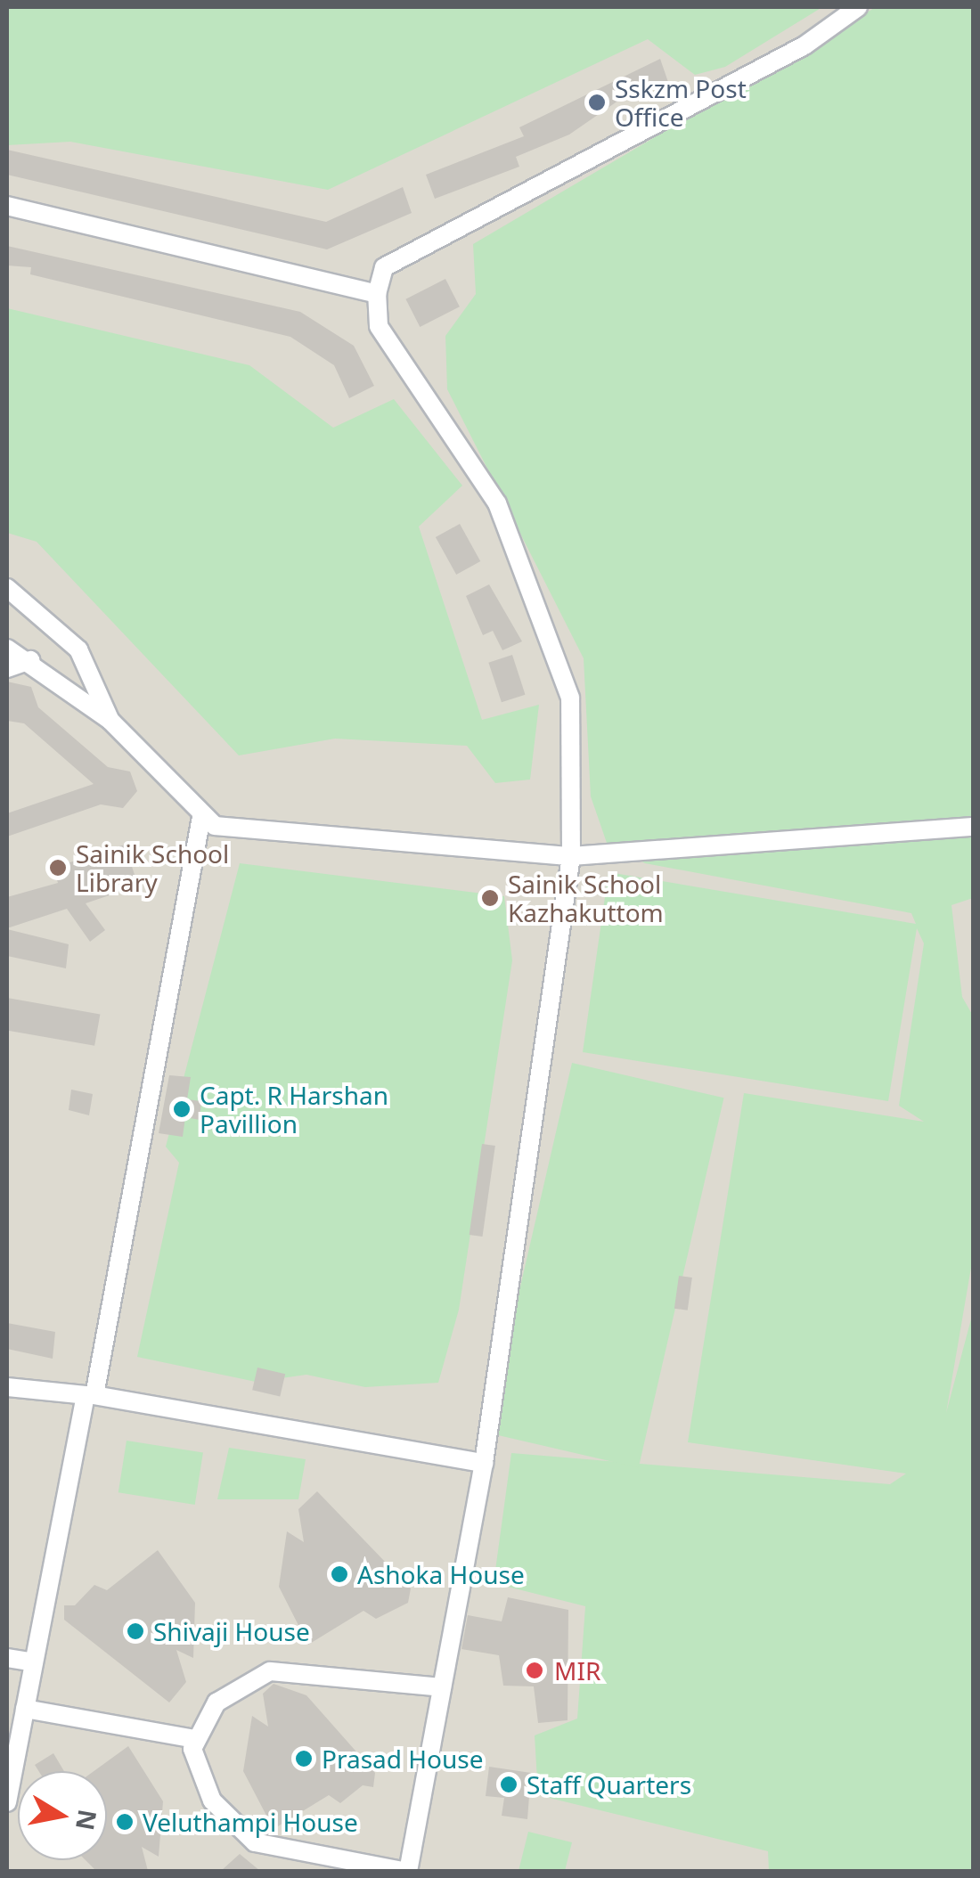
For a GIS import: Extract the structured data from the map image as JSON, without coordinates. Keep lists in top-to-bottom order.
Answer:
{
  "places": [
    "Sskzm Post Office",
    "Sainik School Library",
    "Sainik School Kazhakuttom",
    "Capt. R Harshan Pavillion",
    "Ashoka House",
    "Shivaji House",
    "MIR",
    "Prasad House",
    "Staff Quarters",
    "Veluthampi House"
  ],
  "north": "right"
}
